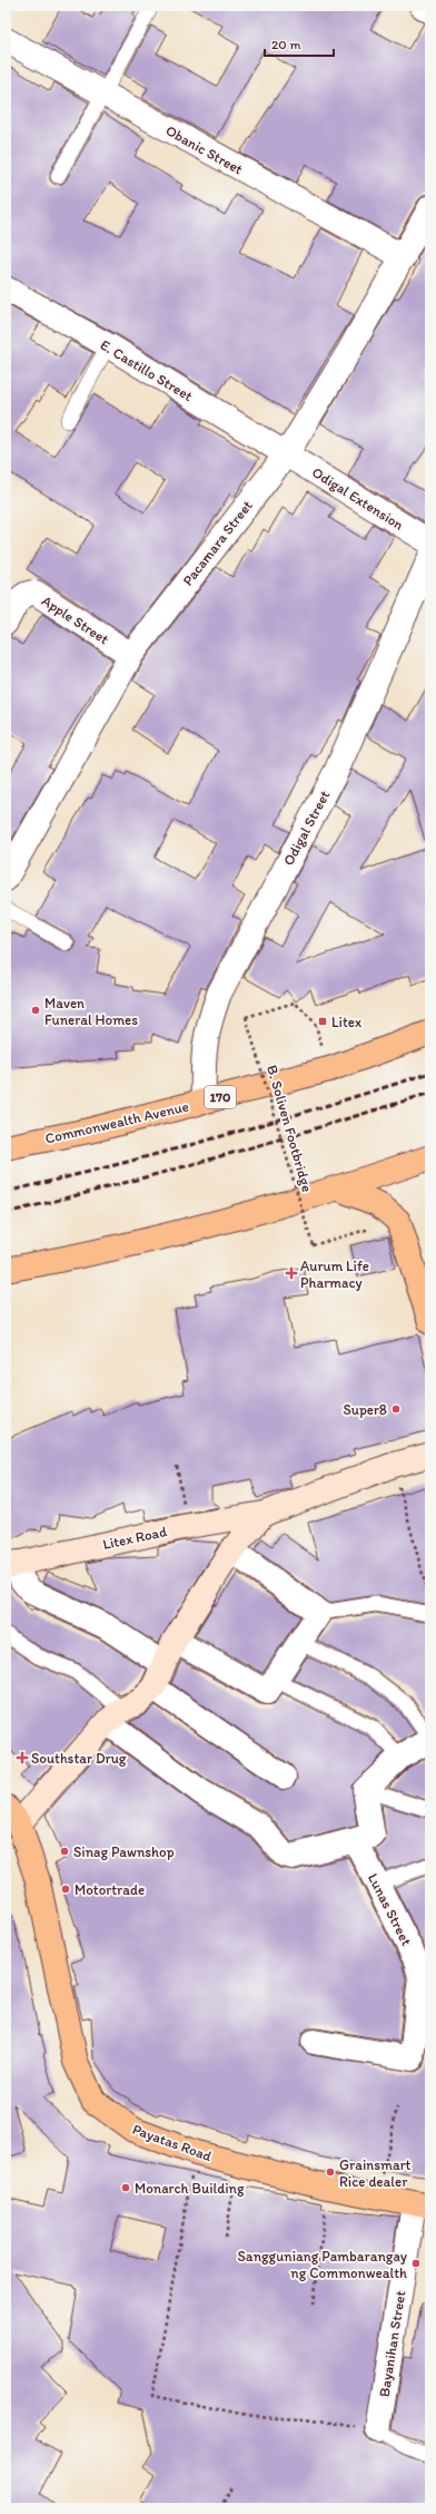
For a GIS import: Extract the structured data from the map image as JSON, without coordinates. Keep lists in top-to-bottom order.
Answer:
{
  "streets": {
    "main road": ["170", "Commonwealth Avenue", "Payatas Road"],
    "street": [
      "Obanic Street",
      "E. Castillo Street",
      "Odigal Extension",
      "Pacamara Street",
      "Apple Street",
      "Odigal Street",
      "Litex Road",
      "Lunas Street",
      "Bayanihan Street"
    ],
    "path": ["B. Soliven Footbridge"]
  },
  "crossings": [
    ["Obanic Street", "Pacamara Street"],
    ["E. Castillo Street", "Odigal Extension"],
    ["E. Castillo Street", "Pacamara Street"],
    ["Odigal Extension", "Pacamara Street"],
    ["Pacamara Street", "Apple Street"],
    ["Odigal Street", "Commonwealth Avenue"],
    ["Payatas Road", "Bayanihan Street"]
  ],
  "places": {
    "other": [
      "Maven Funeral Homes",
      "Super8",
      "Sinag Pawnshop",
      "Motortrade",
      "Grainsmart Rice dealer",
      "Monarch Building",
      "Sangguniang Pambarangay ng Commonwealth"
    ],
    "transit": ["Litex"],
    "health": ["Aurum Life Pharmacy", "Southstar Drug"]
  },
  "scale_bar": "20 m"
}
